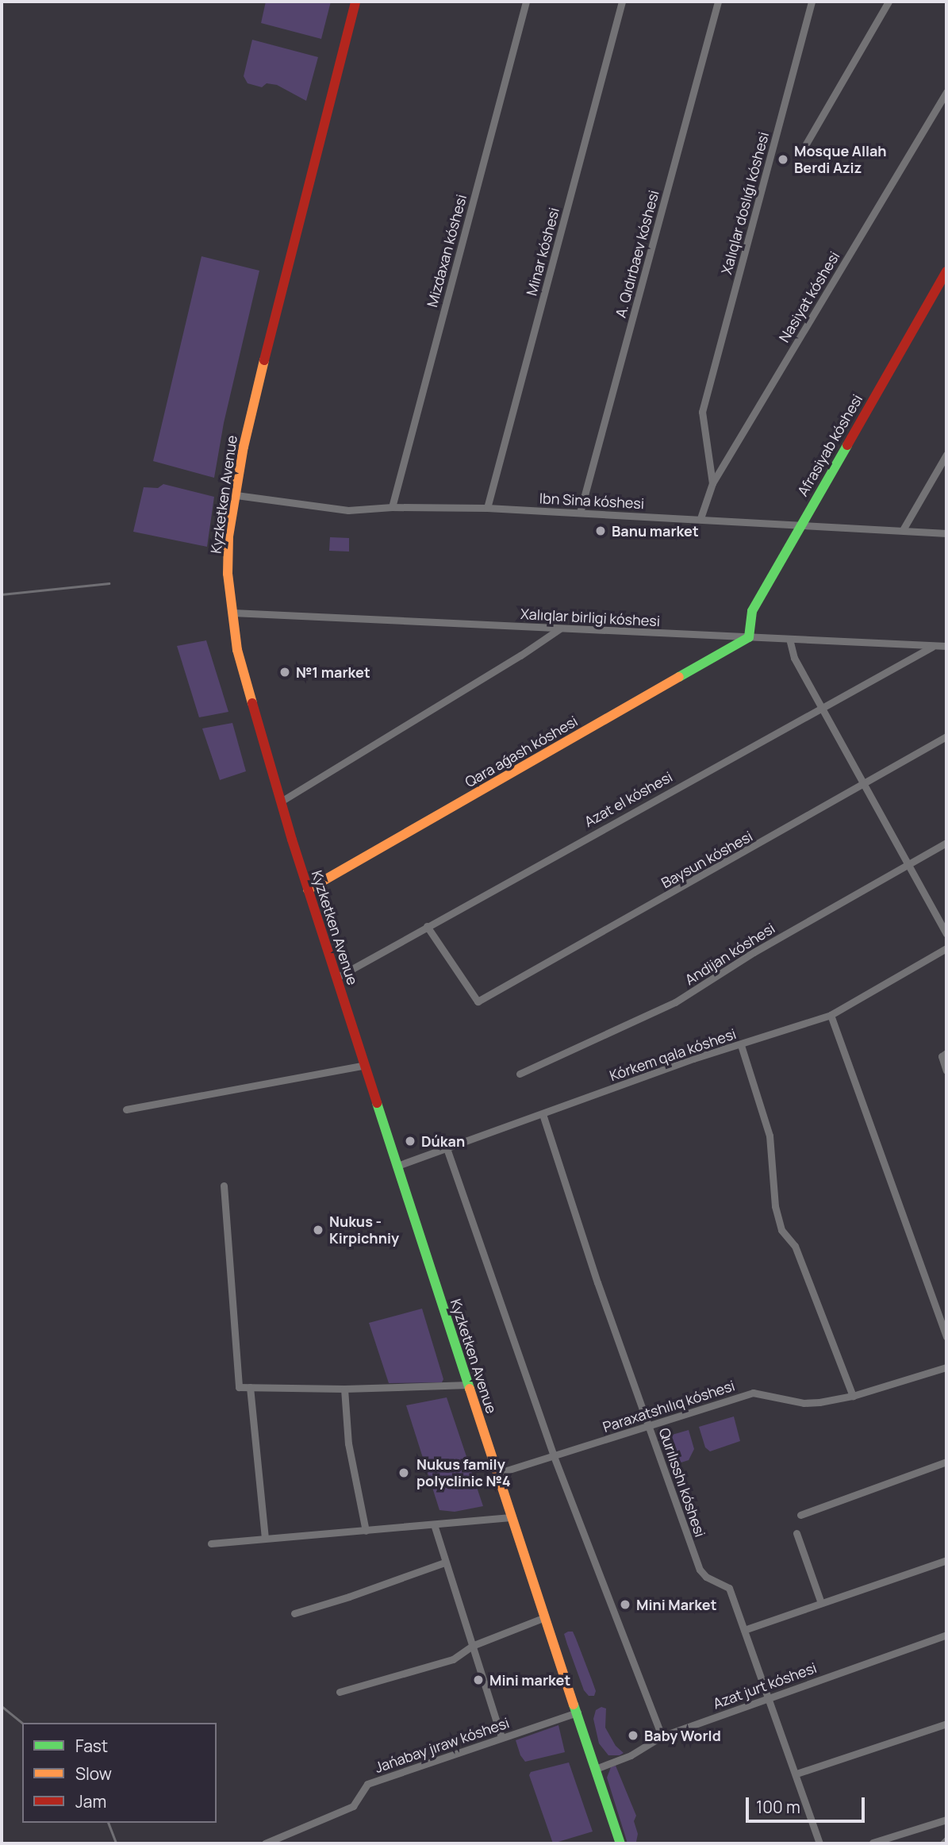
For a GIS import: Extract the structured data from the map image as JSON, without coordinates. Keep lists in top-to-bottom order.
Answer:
{
  "streets": {
    "street": [
      "Xalıqlar doslıǵı kóshesi",
      "Mizdaxan kóshesi",
      "Minar kóshesi",
      "A. Qıdırbaev kóshesi",
      "Nasiyat kóshesi",
      "Afrasiyab kóshesi",
      "Kyzketken Avenue",
      "Ibn Sina kóshesi",
      "Xalıqlar birligi kóshesi",
      "Qara aǵash kóshesi",
      "Azat el kóshesi",
      "Baysun kóshesi",
      "Andijan kóshesi",
      "Kórkem qala kóshesi",
      "Paraxatshılıq kóshesi",
      "Qurılısshı kóshesi",
      "Azat jurt kóshesi",
      "Jańabay jıraw kóshesi"
    ]
  },
  "crossings": [
    ["Xalıqlar doslıǵı kóshesi", "Nasiyat kóshesi"],
    ["Mizdaxan kóshesi", "Ibn Sina kóshesi"],
    ["Minar kóshesi", "Ibn Sina kóshesi"],
    ["A. Qıdırbaev kóshesi", "Ibn Sina kóshesi"],
    ["Nasiyat kóshesi", "Ibn Sina kóshesi"],
    ["Afrasiyab kóshesi", "Ibn Sina kóshesi"],
    ["Afrasiyab kóshesi", "Xalıqlar birligi kóshesi"],
    ["Afrasiyab kóshesi", "Qara aǵash kóshesi"],
    ["Kyzketken Avenue", "Ibn Sina kóshesi"],
    ["Kyzketken Avenue", "Xalıqlar birligi kóshesi"],
    ["Kyzketken Avenue", "Qara aǵash kóshesi"],
    ["Kyzketken Avenue", "Azat el kóshesi"],
    ["Kyzketken Avenue", "Kórkem qala kóshesi"],
    ["Kyzketken Avenue", "Paraxatshılıq kóshesi"],
    ["Kyzketken Avenue", "Azat jurt kóshesi"],
    ["Kyzketken Avenue", "Jańabay jıraw kóshesi"],
    ["Xalıqlar birligi kóshesi", "Qara aǵash kóshesi"],
    ["Xalıqlar birligi kóshesi", "Azat el kóshesi"],
    ["Azat el kóshesi", "Baysun kóshesi"],
    ["Kórkem qala kóshesi", "Qurılısshı kóshesi"],
    ["Paraxatshılıq kóshesi", "Qurılısshı kóshesi"],
    ["Qurılısshı kóshesi", "Azat jurt kóshesi"]
  ],
  "places": [
    "Mosque Allah Berdi Aziz",
    "Banu market",
    "№1 market",
    "Dúkan",
    "Nukus - Kirpichniy",
    "Nukus family polyclinic №4",
    "Mini Market",
    "Mini market",
    "Baby World"
  ],
  "legend": ["Fast", "Slow", "Jam"],
  "scale_bar": "100 m"
}
